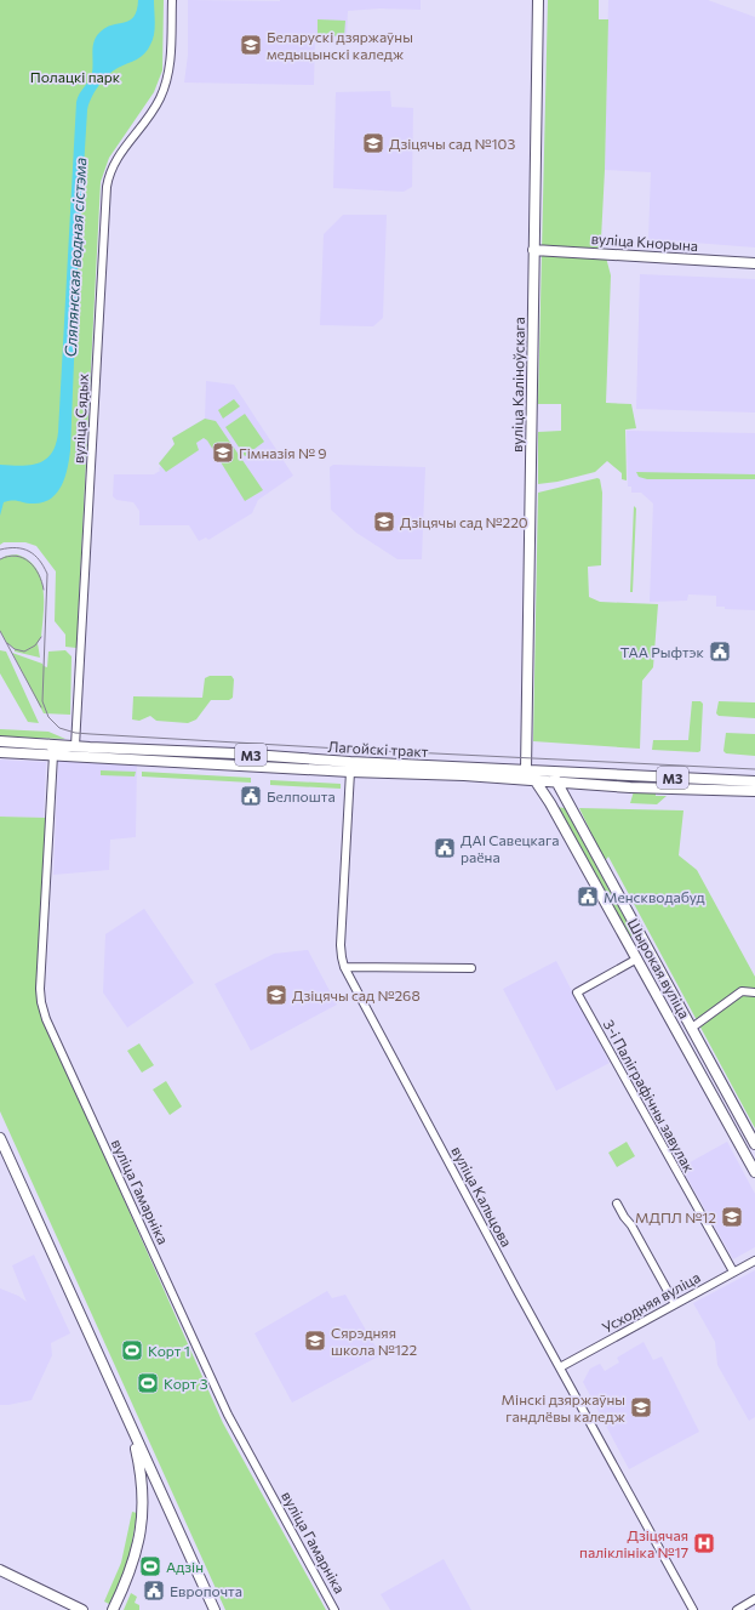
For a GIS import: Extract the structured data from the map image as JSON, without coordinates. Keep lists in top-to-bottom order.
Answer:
{
  "streets": {
    "main road": [
      "вуліца Кнорына",
      "вуліца Каліноўскага",
      "Лагойскі тракт",
      "М3",
      "Шырокая вуліца"
    ],
    "street": [
      "вуліца Сядых",
      "3-і Паліграфічны завулак",
      "вуліца Гамарніка",
      "вуліца Кальцова",
      "Усходняя вуліца"
    ]
  },
  "crossings": [
    ["вуліца Кнорына", "вуліца Каліноўскага"],
    ["вуліца Каліноўскага", "Лагойскі тракт"],
    ["вуліца Каліноўскага", "Шырокая вуліца"],
    ["вуліца Сядых", "Лагойскі тракт"],
    ["Лагойскі тракт", "Шырокая вуліца"],
    ["Лагойскі тракт", "вуліца Гамарніка"],
    ["Лагойскі тракт", "вуліца Кальцова"],
    ["Шырокая вуліца", "3-і Паліграфічны завулак"],
    ["3-і Паліграфічны завулак", "Усходняя вуліца"],
    ["вуліца Кальцова", "Усходняя вуліца"]
  ],
  "water": ["Сляпянская водная сістэма"],
  "parks": ["Полацкі парк"],
  "places": {
    "school or university": [
      "Беларускі дзяржаўны медыцынскі каледж",
      "Дзіцячы сад №103",
      "Гімназія № 9",
      "Дзіцячы сад №220",
      "Дзіцячы сад №268",
      "МДПЛ №12",
      "Сярэдняя школа №122",
      "Мінскі дзяржаўны гандлёвы каледж"
    ],
    "public building": [
      "ТАА Рыфтэк",
      "Белпошта",
      "ДАІ Савецкага раёна",
      "Менскводабуд",
      "Европочта"
    ],
    "sports": ["Корт 1", "Корт 3", "Адзін"],
    "hospital": ["Дзіцячая паліклініка №17"]
  }
}
